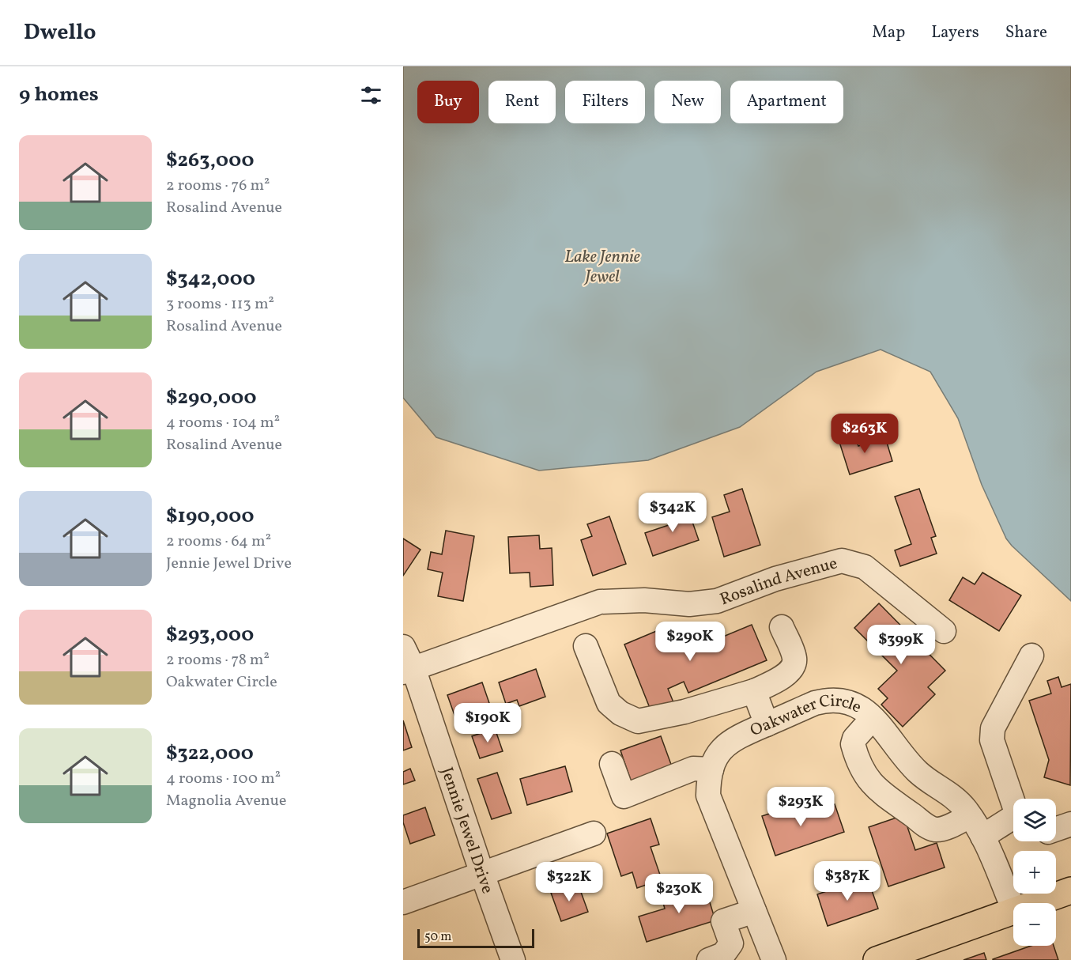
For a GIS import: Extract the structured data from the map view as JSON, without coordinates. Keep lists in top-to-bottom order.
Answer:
{
  "streets": {
    "street": ["Rosalind Avenue", "Oakwater Circle", "Jennie Jewel Drive"]
  },
  "crossings": [
    ["Rosalind Avenue", "Jennie Jewel Drive"]
  ],
  "water": ["Lake Jennie Jewel"],
  "scale_bar": "50 m",
  "page": {
    "header": "Dwello",
    "nav": ["Map", "Layers", "Share"],
    "heading": "9 homes",
    "chip": [
      "Buy",
      "Rent",
      "Filters",
      "New",
      "Apartment"
    ],
    "list": [
      {
        "name": "$263,000",
        "note": "2 rooms · 76 m² · Rosalind Avenue"
      },
      {
        "name": "$342,000",
        "note": "3 rooms · 113 m² · Rosalind Avenue"
      },
      {
        "name": "$290,000",
        "note": "4 rooms · 104 m² · Rosalind Avenue"
      },
      {
        "name": "$190,000",
        "note": "2 rooms · 64 m² · Jennie Jewel Drive"
      },
      {
        "name": "$293,000",
        "note": "2 rooms · 78 m² · Oakwater Circle"
      },
      {
        "name": "$322,000",
        "note": "4 rooms · 100 m² · Magnolia Avenue"
      }
    ],
    "price": [
      "$263K",
      "$342K",
      "$290K",
      "$399K",
      "$190K",
      "$293K",
      "$387K",
      "$322K",
      "$230K"
    ],
    "map_buttons": ["+", "−"],
    "scale": "50 m"
  }
}
